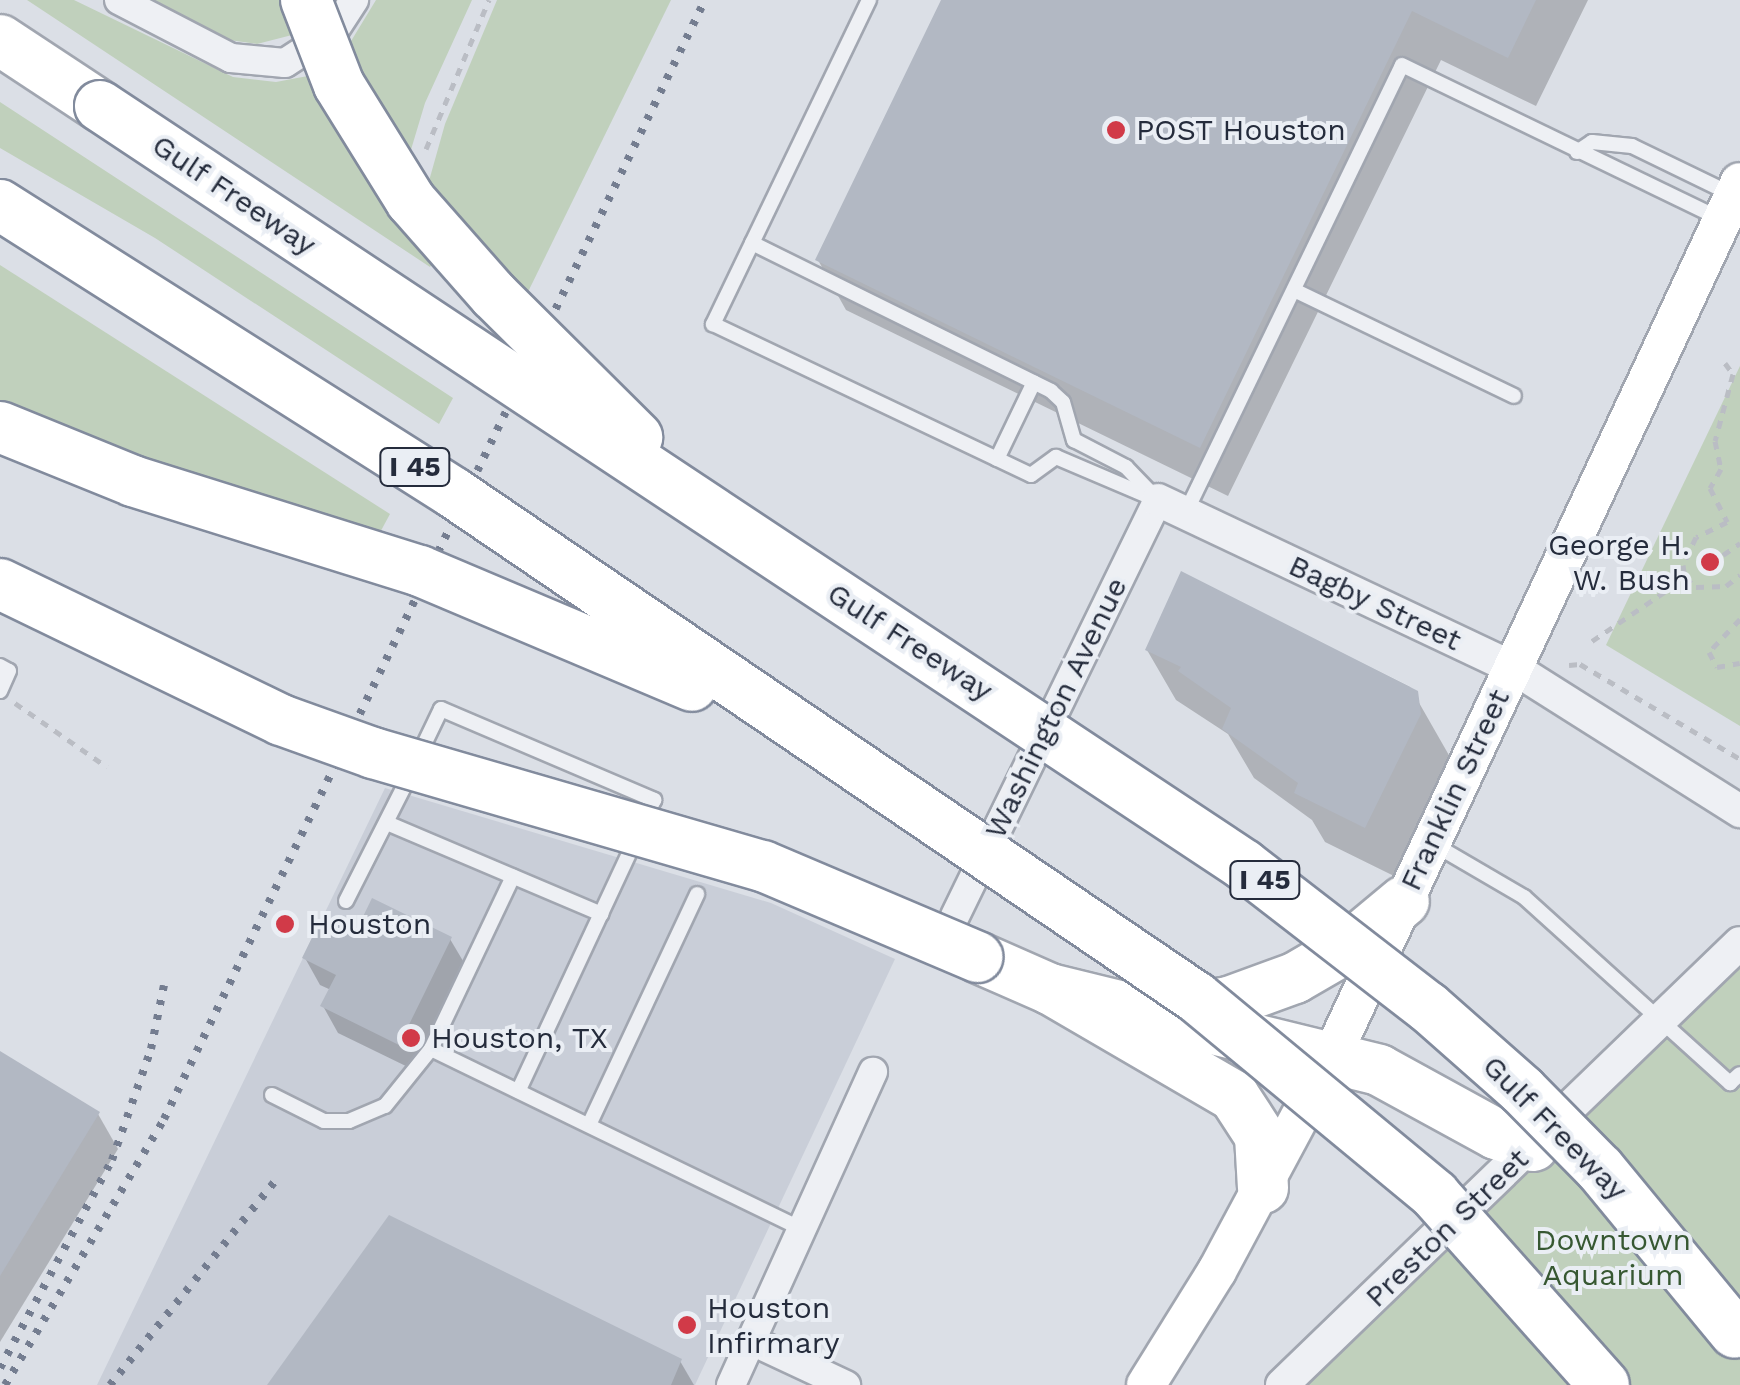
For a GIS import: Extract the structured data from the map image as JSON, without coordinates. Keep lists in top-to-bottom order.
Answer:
{
  "streets": {
    "highway": ["Gulf Freeway", "I 45"],
    "main road": ["Franklin Street"],
    "street": ["Bagby Street", "Washington Avenue", "Preston Street"]
  },
  "crossings": [
    ["Bagby Street", "Washington Avenue"],
    ["Bagby Street", "Franklin Street"]
  ],
  "parks": ["Downtown Aquarium"],
  "places": [
    "POST Houston",
    "George H. W. Bush",
    "Houston",
    "Houston, TX",
    "Houston Infirmary"
  ]
}
